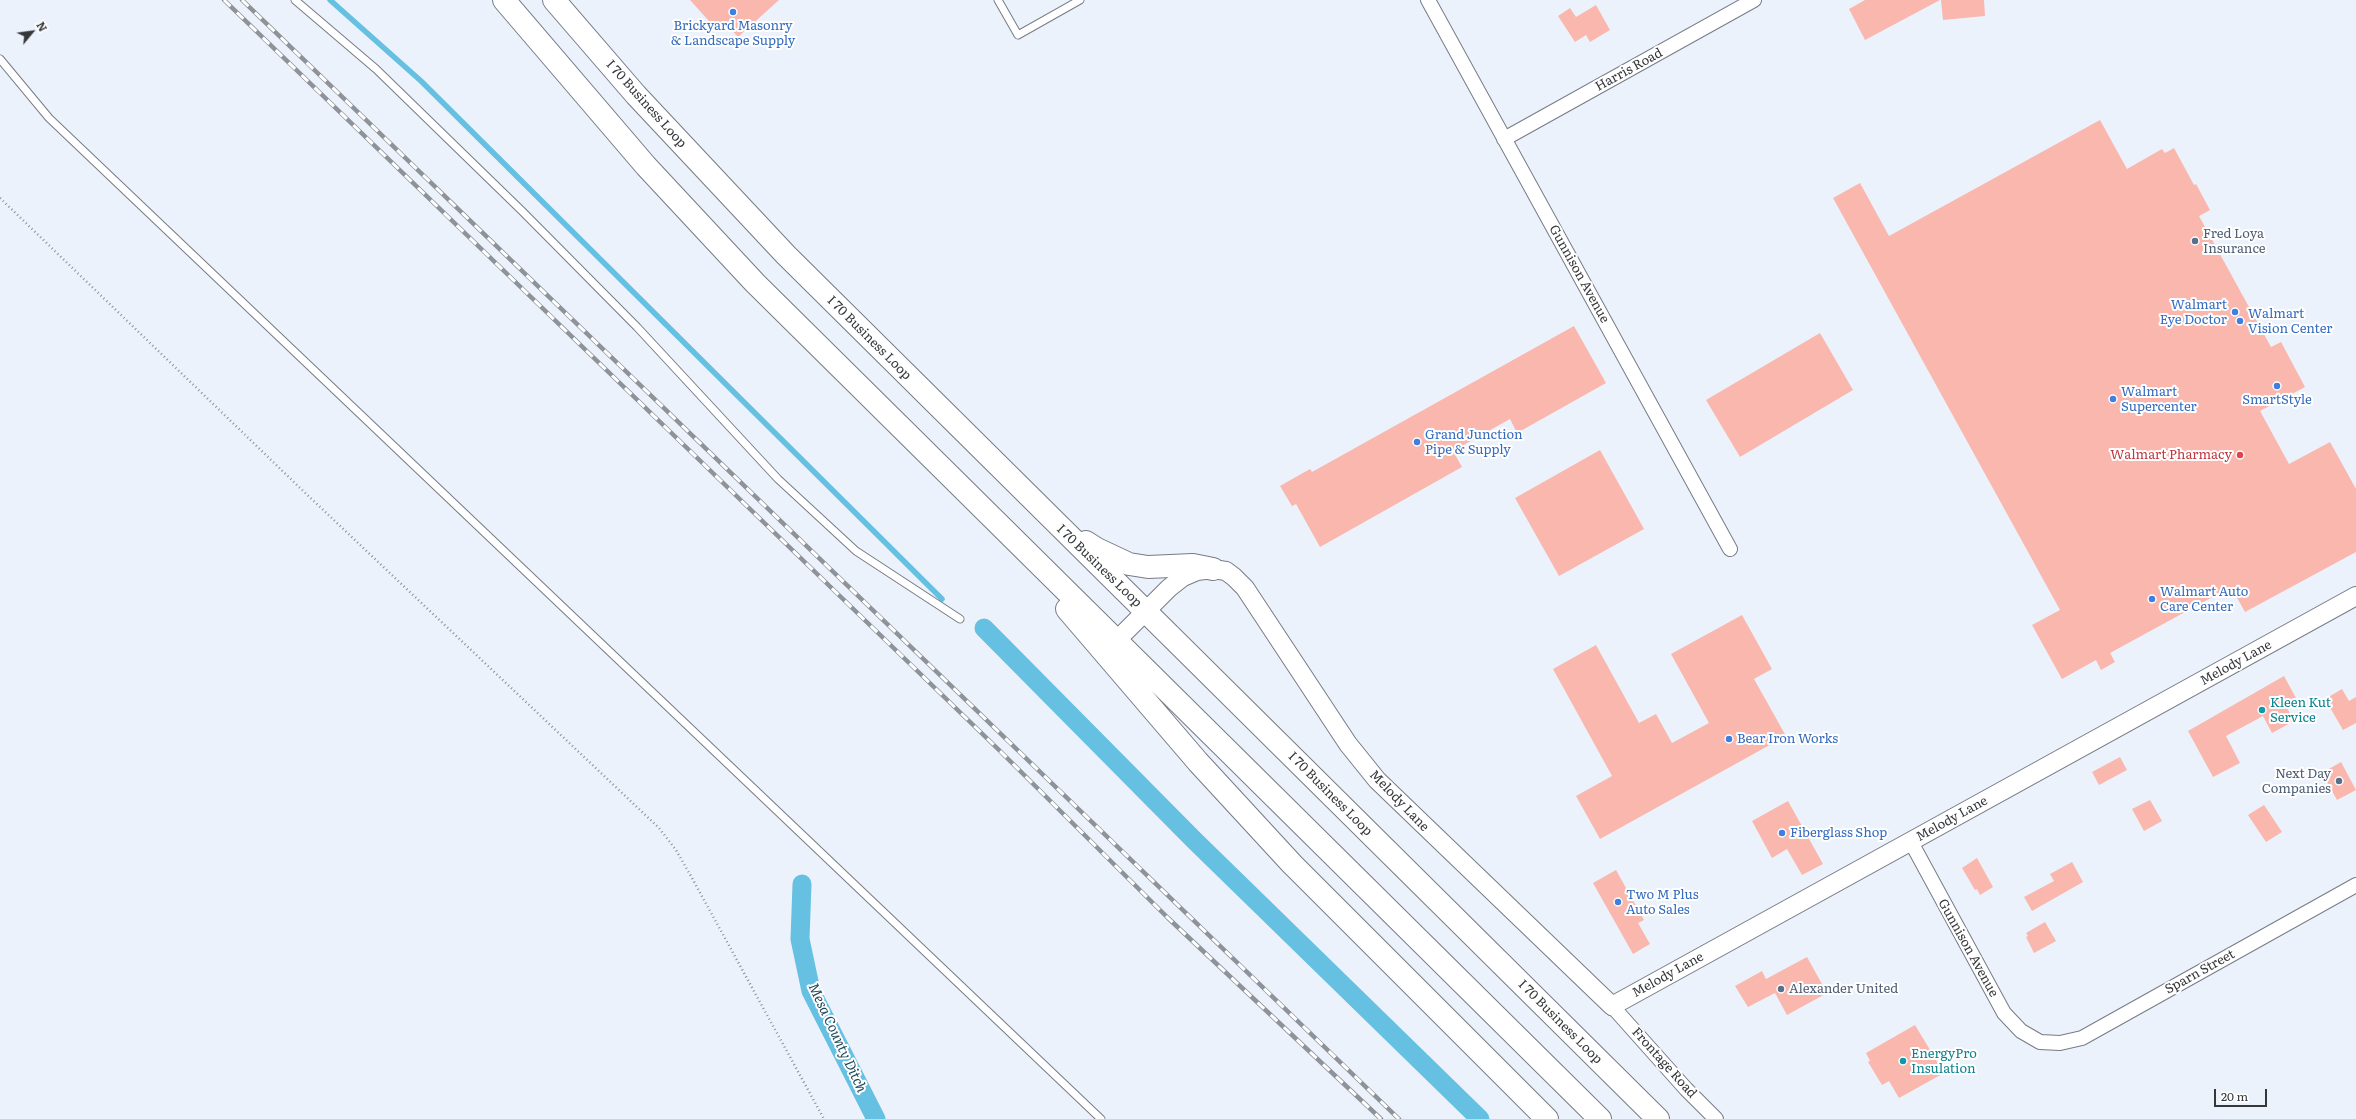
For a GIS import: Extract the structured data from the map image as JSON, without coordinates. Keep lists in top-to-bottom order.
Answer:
{
  "streets": {
    "main road": ["I 70 Business Loop"],
    "street": [
      "Harris Road",
      "Gunnison Avenue",
      "Melody Lane",
      "Sparn Street",
      "Frontage Road"
    ]
  },
  "crossings": [
    ["Harris Road", "Gunnison Avenue"],
    ["Gunnison Avenue", "Melody Lane"],
    ["Gunnison Avenue", "Sparn Street"],
    ["Melody Lane", "Frontage Road"]
  ],
  "water": ["Mesa County Ditch"],
  "places": [
    "Brickyard Masonry & Landscape Supply",
    "Fred Loya Insurance",
    "Walmart Eye Doctor",
    "Walmart Vision Center",
    "SmartStyle",
    "Walmart Supercenter",
    "Grand Junction Pipe & Supply",
    "Walmart Pharmacy",
    "Walmart Auto Care Center",
    "Kleen Kut Service",
    "Bear Iron Works",
    "Next Day Companies",
    "Fiberglass Shop",
    "Two M Plus Auto Sales",
    "Alexander United",
    "EnergyPro Insulation"
  ],
  "scale_bar": "20 m",
  "north": "top right"
}
